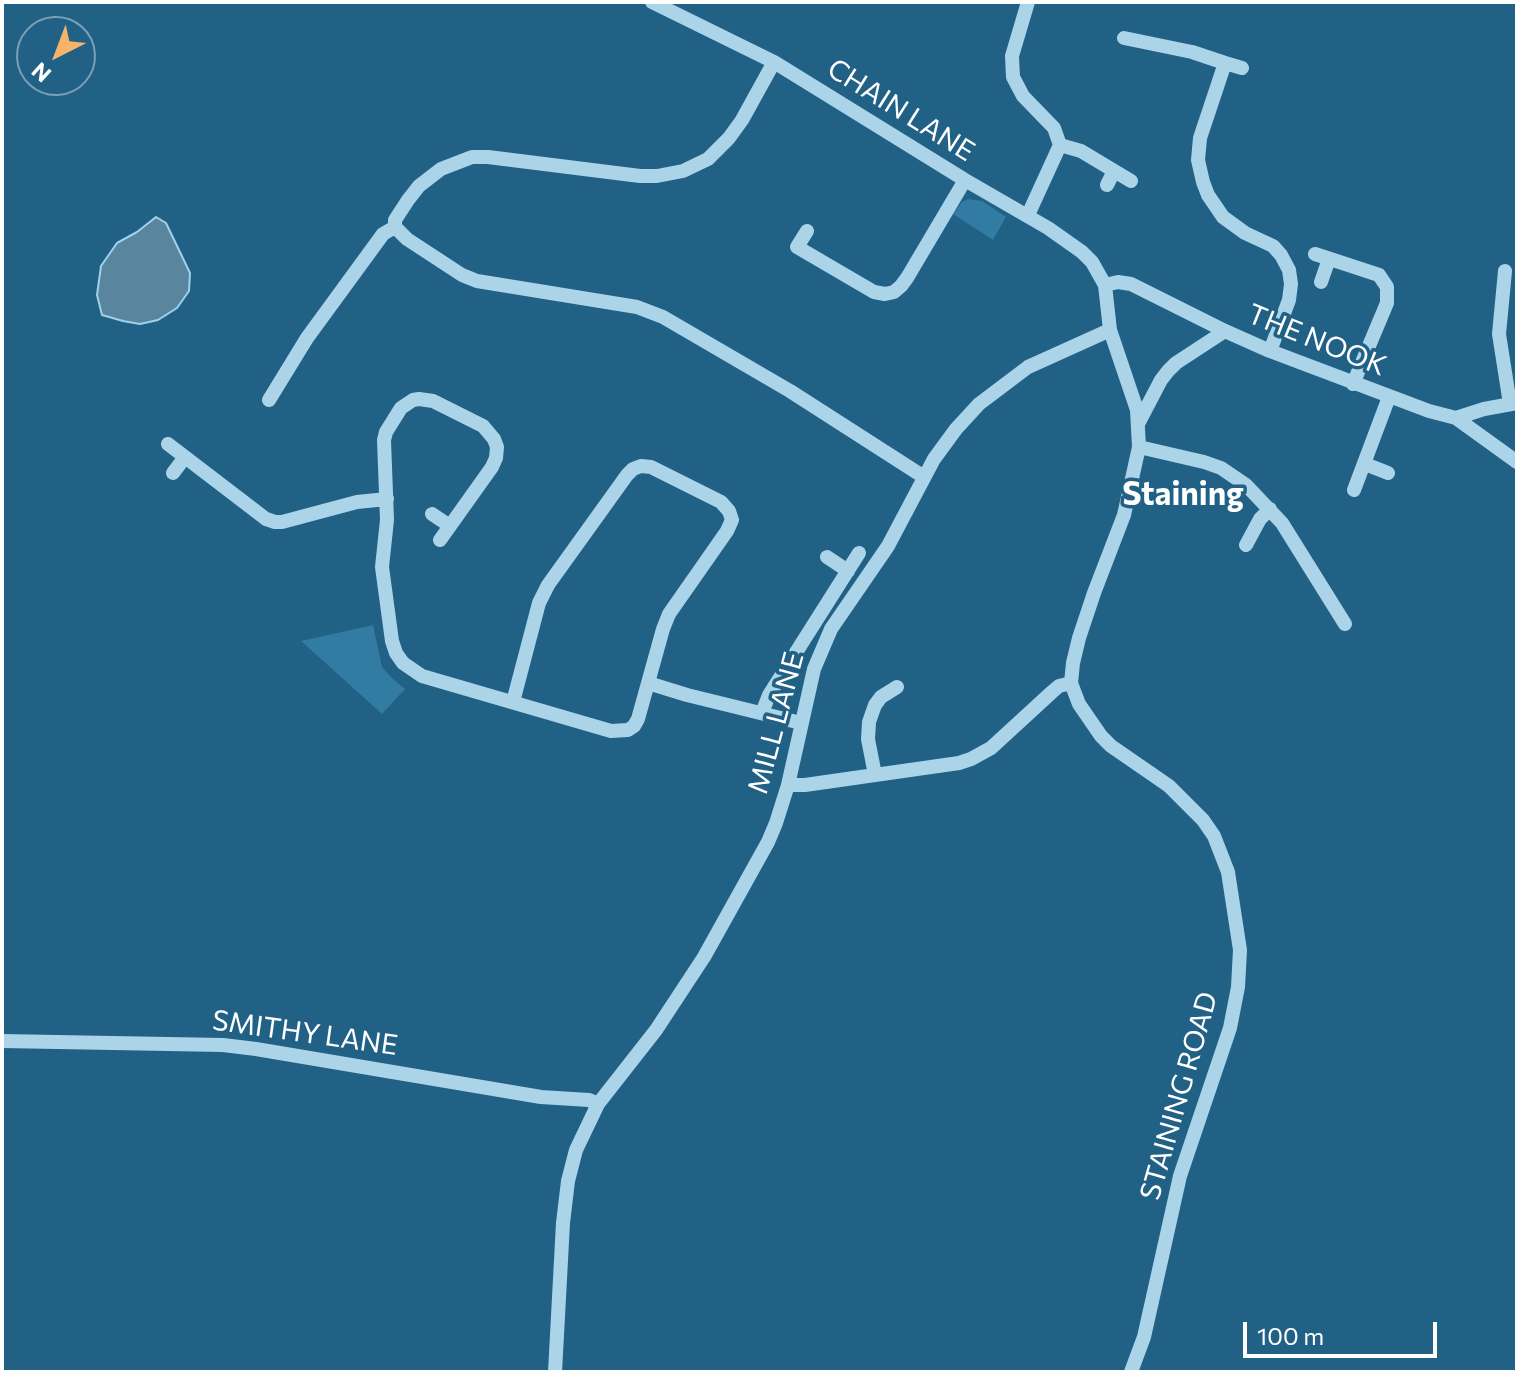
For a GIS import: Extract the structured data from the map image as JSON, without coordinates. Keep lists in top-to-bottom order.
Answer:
{
  "streets": {
    "street": [
      "CHAIN LANE",
      "THE NOOK",
      "MILL LANE",
      "SMITHY LANE",
      "STAINING ROAD"
    ]
  },
  "crossings": [
    ["CHAIN LANE", "THE NOOK"],
    ["MILL LANE", "SMITHY LANE"]
  ],
  "districts": ["Staining"],
  "scale_bar": "100 m",
  "north": "bottom left"
}
